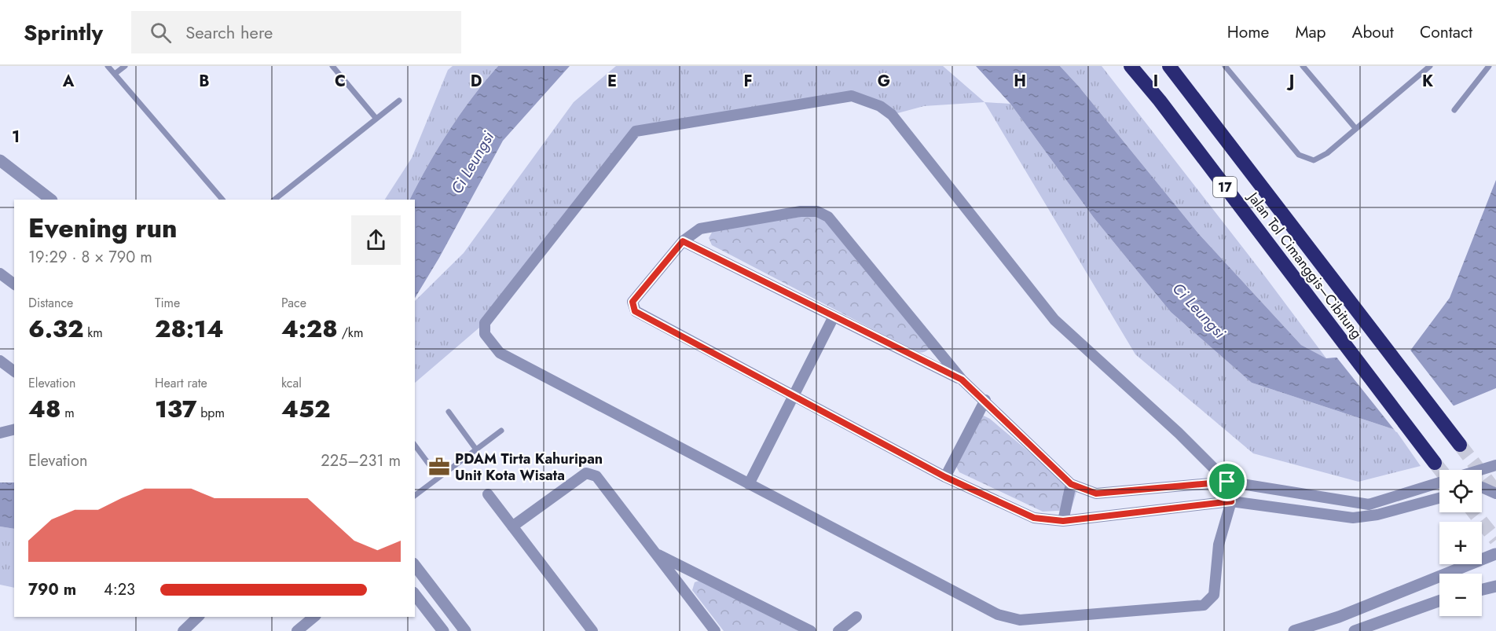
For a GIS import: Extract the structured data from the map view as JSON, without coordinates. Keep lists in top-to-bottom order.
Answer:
{
  "streets": {
    "highway": ["17", "Jalan Tol Cimanggis–Cibitung"]
  },
  "water": ["Ci Leungsi"],
  "places": {
    "office": ["PDAM Tirta Kahuripan Unit Kota Wisata"]
  },
  "page": {
    "header": "Sprintly",
    "search": "Search here",
    "nav": [
      "Home",
      "Map",
      "About",
      "Contact"
    ],
    "heading": ["Evening run", "19:29 · 8 × 790 m"],
    "stats": [
      ["Distance", "6.32 km"],
      ["Time", "28:14"],
      ["Pace", "4:28 /km"],
      ["Elevation", "48 m"],
      ["Heart rate", "137 bpm"],
      ["kcal", "452"]
    ],
    "chart": ["Elevation", "225–231 m"],
    "map_buttons": ["+", "−"],
    "list": [
      {
        "name": "790 m",
        "note": "4:23"
      }
    ]
  },
  "grid": {
    "columns": [
      "A",
      "B",
      "C",
      "D",
      "E",
      "F",
      "G",
      "H",
      "I",
      "J",
      "K"
    ],
    "rows": ["1"]
  }
}
